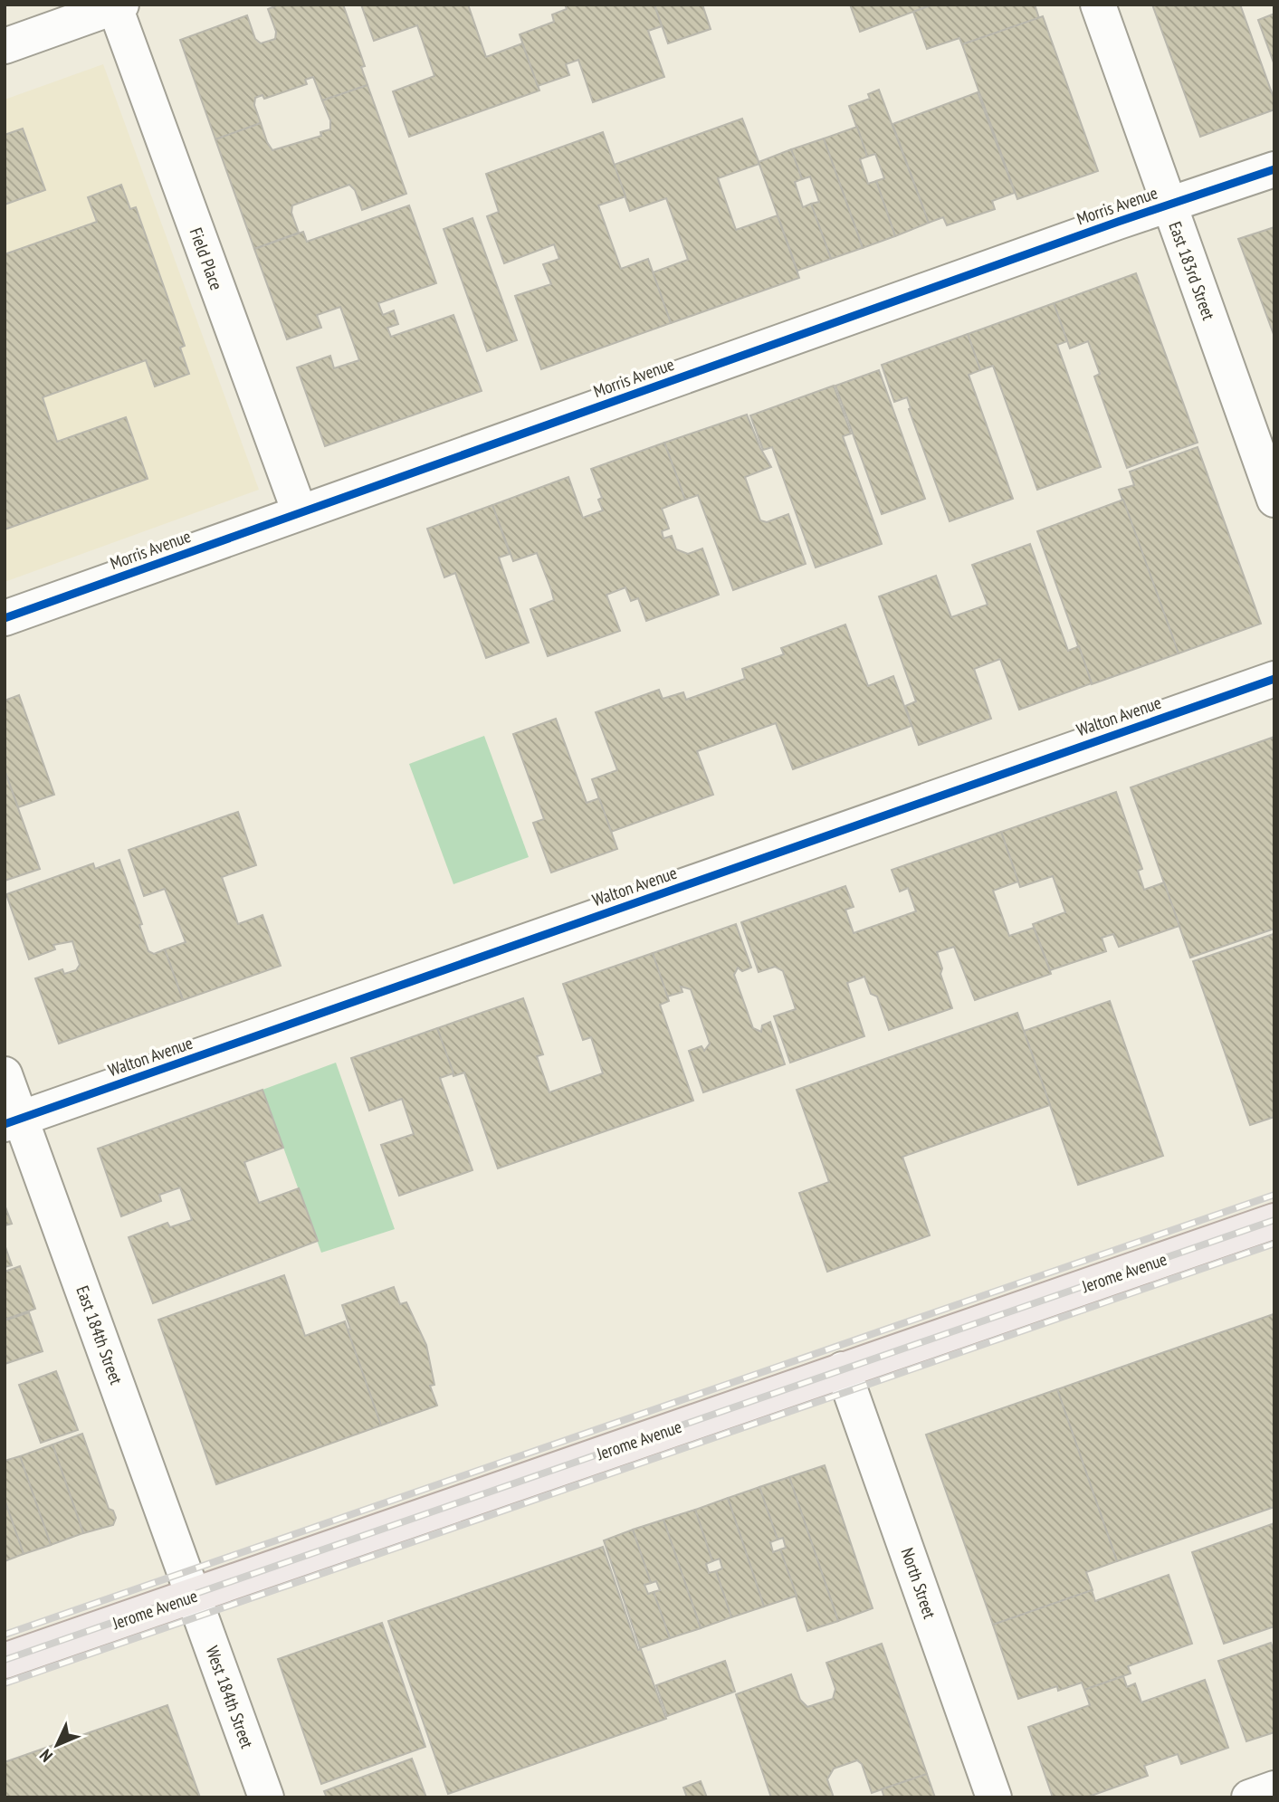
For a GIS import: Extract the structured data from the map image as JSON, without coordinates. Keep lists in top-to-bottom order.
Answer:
{
  "streets": {
    "main road": ["Jerome Avenue"],
    "street": [
      "Morris Avenue",
      "Field Place",
      "East 183rd Street",
      "Walton Avenue",
      "East 184th Street",
      "North Street",
      "West 184th Street"
    ]
  },
  "crossings": [
    ["Morris Avenue", "Field Place"],
    ["Morris Avenue", "East 183rd Street"],
    ["Walton Avenue", "East 184th Street"],
    ["Jerome Avenue", "East 184th Street"],
    ["Jerome Avenue", "North Street"],
    ["Jerome Avenue", "West 184th Street"],
    ["East 184th Street", "West 184th Street"]
  ],
  "north": "bottom left"
}
